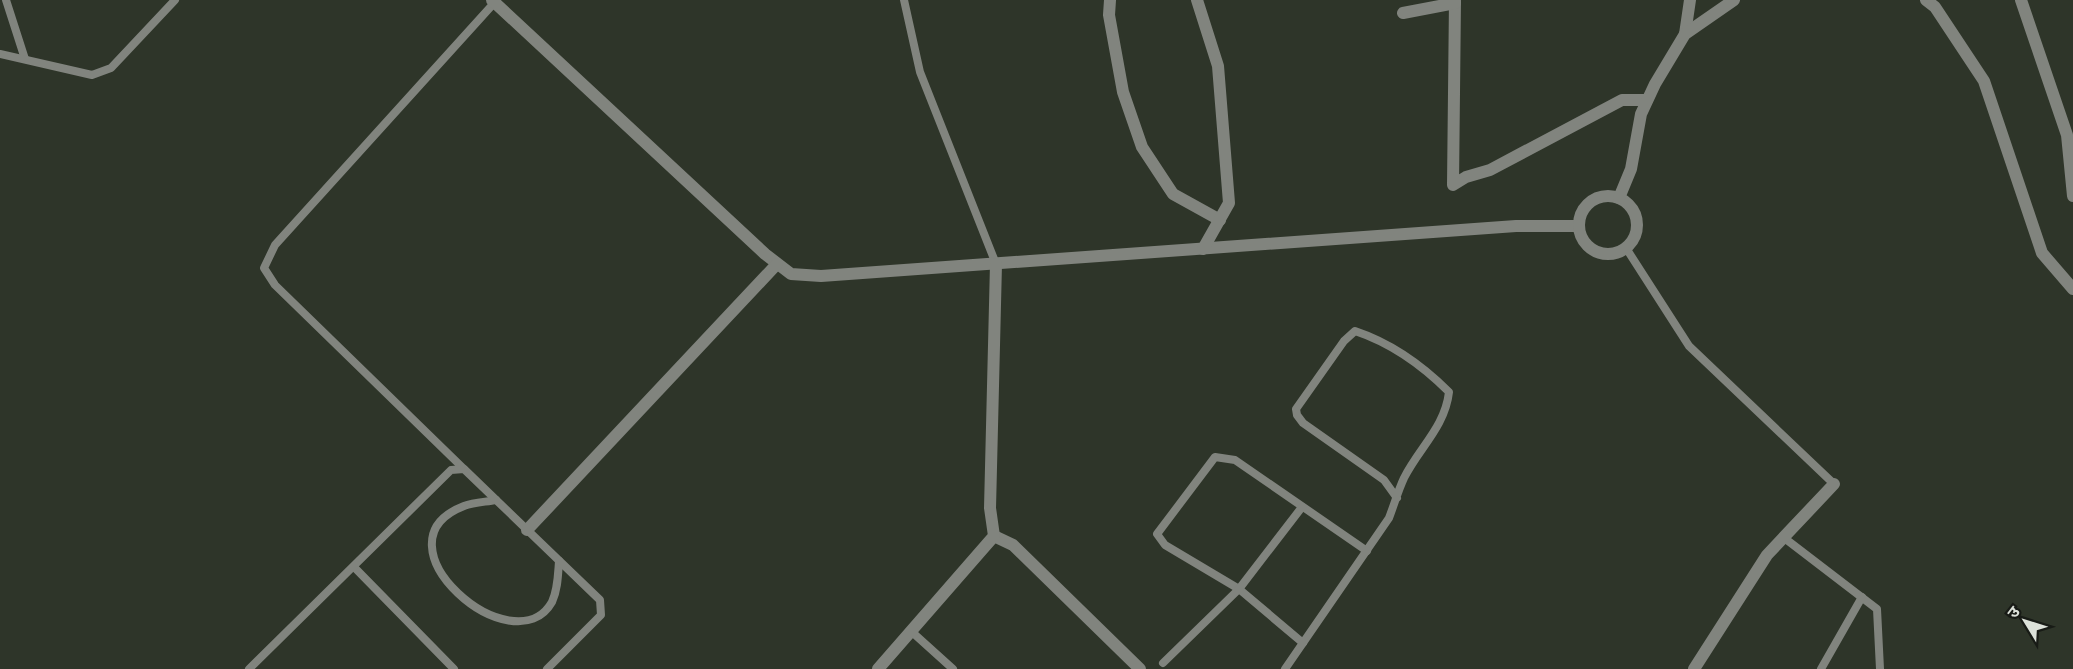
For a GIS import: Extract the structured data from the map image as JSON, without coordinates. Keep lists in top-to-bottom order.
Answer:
{
  "north": "top left"
}
